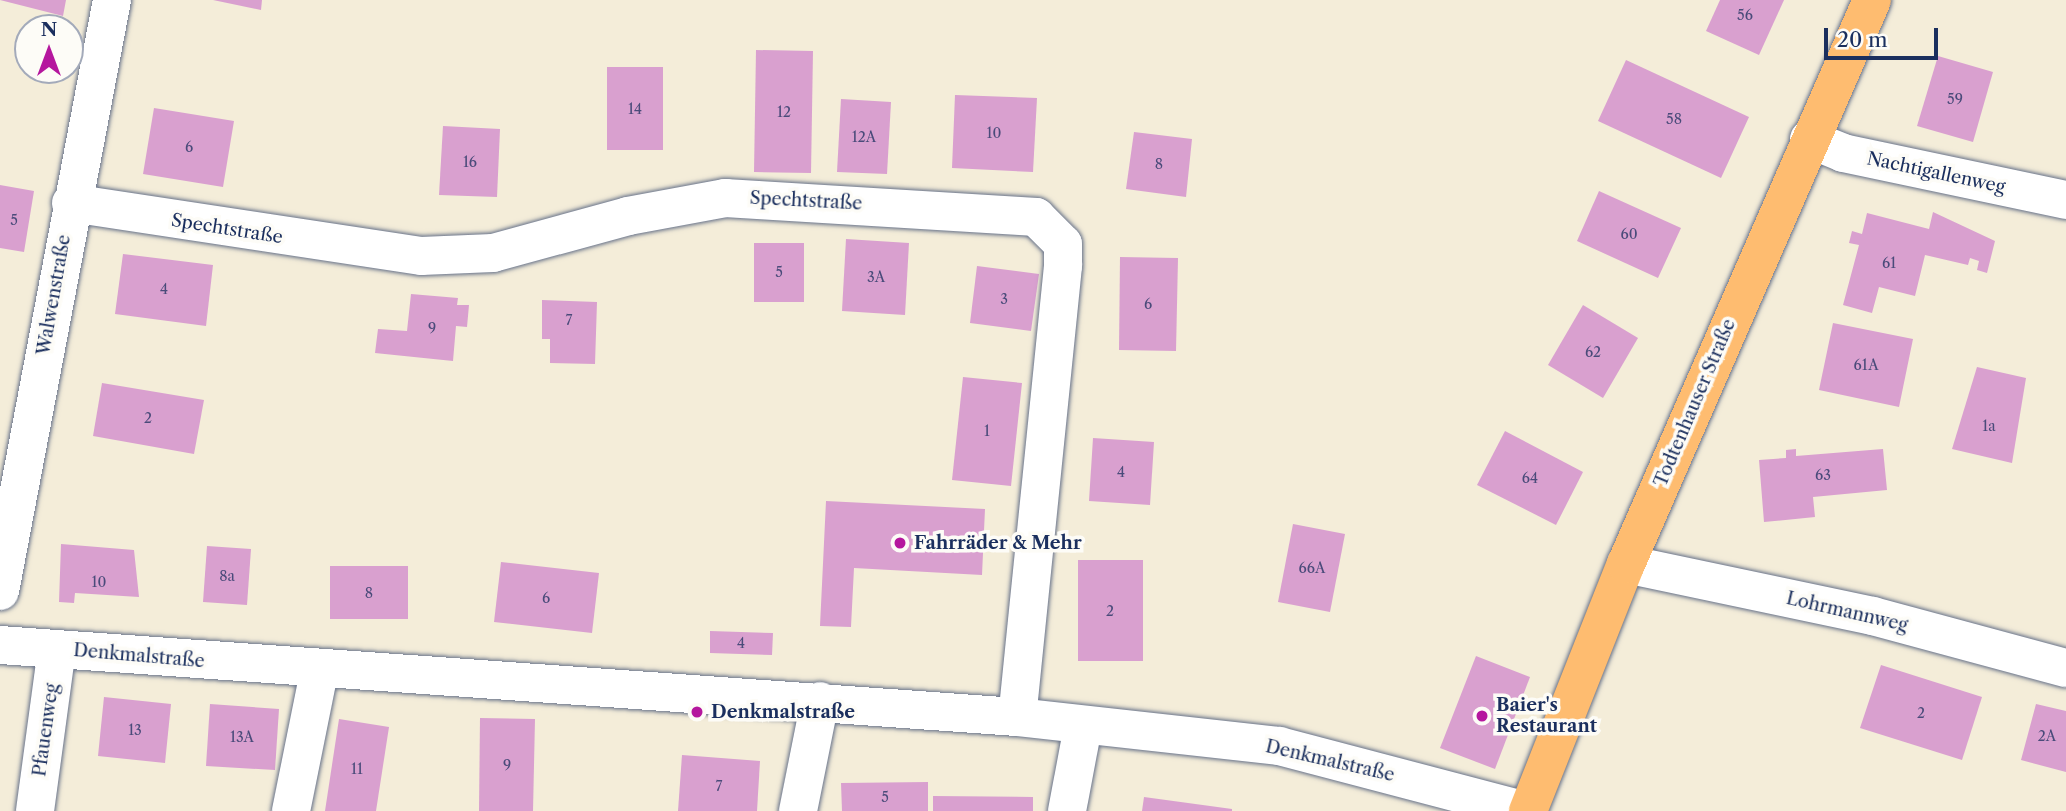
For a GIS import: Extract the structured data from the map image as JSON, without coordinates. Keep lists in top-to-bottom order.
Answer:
{
  "streets": {
    "main road": ["Todtenhauser Straße"],
    "street": [
      "Nachtigallenweg",
      "Spechtstraße",
      "Walwenstraße",
      "Lohrmannweg",
      "Denkmalstraße",
      "Pfauenweg"
    ]
  },
  "crossings": [
    ["Nachtigallenweg", "Todtenhauser Straße"],
    ["Spechtstraße", "Walwenstraße"],
    ["Spechtstraße", "Denkmalstraße"],
    ["Todtenhauser Straße", "Lohrmannweg"],
    ["Todtenhauser Straße", "Denkmalstraße"],
    ["Denkmalstraße", "Pfauenweg"]
  ],
  "places": ["Fahrräder & Mehr", "Denkmalstraße", "Baier's Restaurant"],
  "house_numbers": [
    "56",
    "59",
    "14",
    "12",
    "58",
    "10",
    "12A",
    "6",
    "16",
    "8",
    "5",
    "60",
    "61",
    "5",
    "3A",
    "4",
    "3",
    "6",
    "7",
    "9",
    "62",
    "61A",
    "2",
    "1a",
    "1",
    "4",
    "63",
    "64",
    "66A",
    "8a",
    "10",
    "8",
    "6",
    "2",
    "4",
    "2",
    "13",
    "2A",
    "13A",
    "9",
    "11",
    "7",
    "5"
  ],
  "scale_bar": "20 m",
  "north": "top"
}
